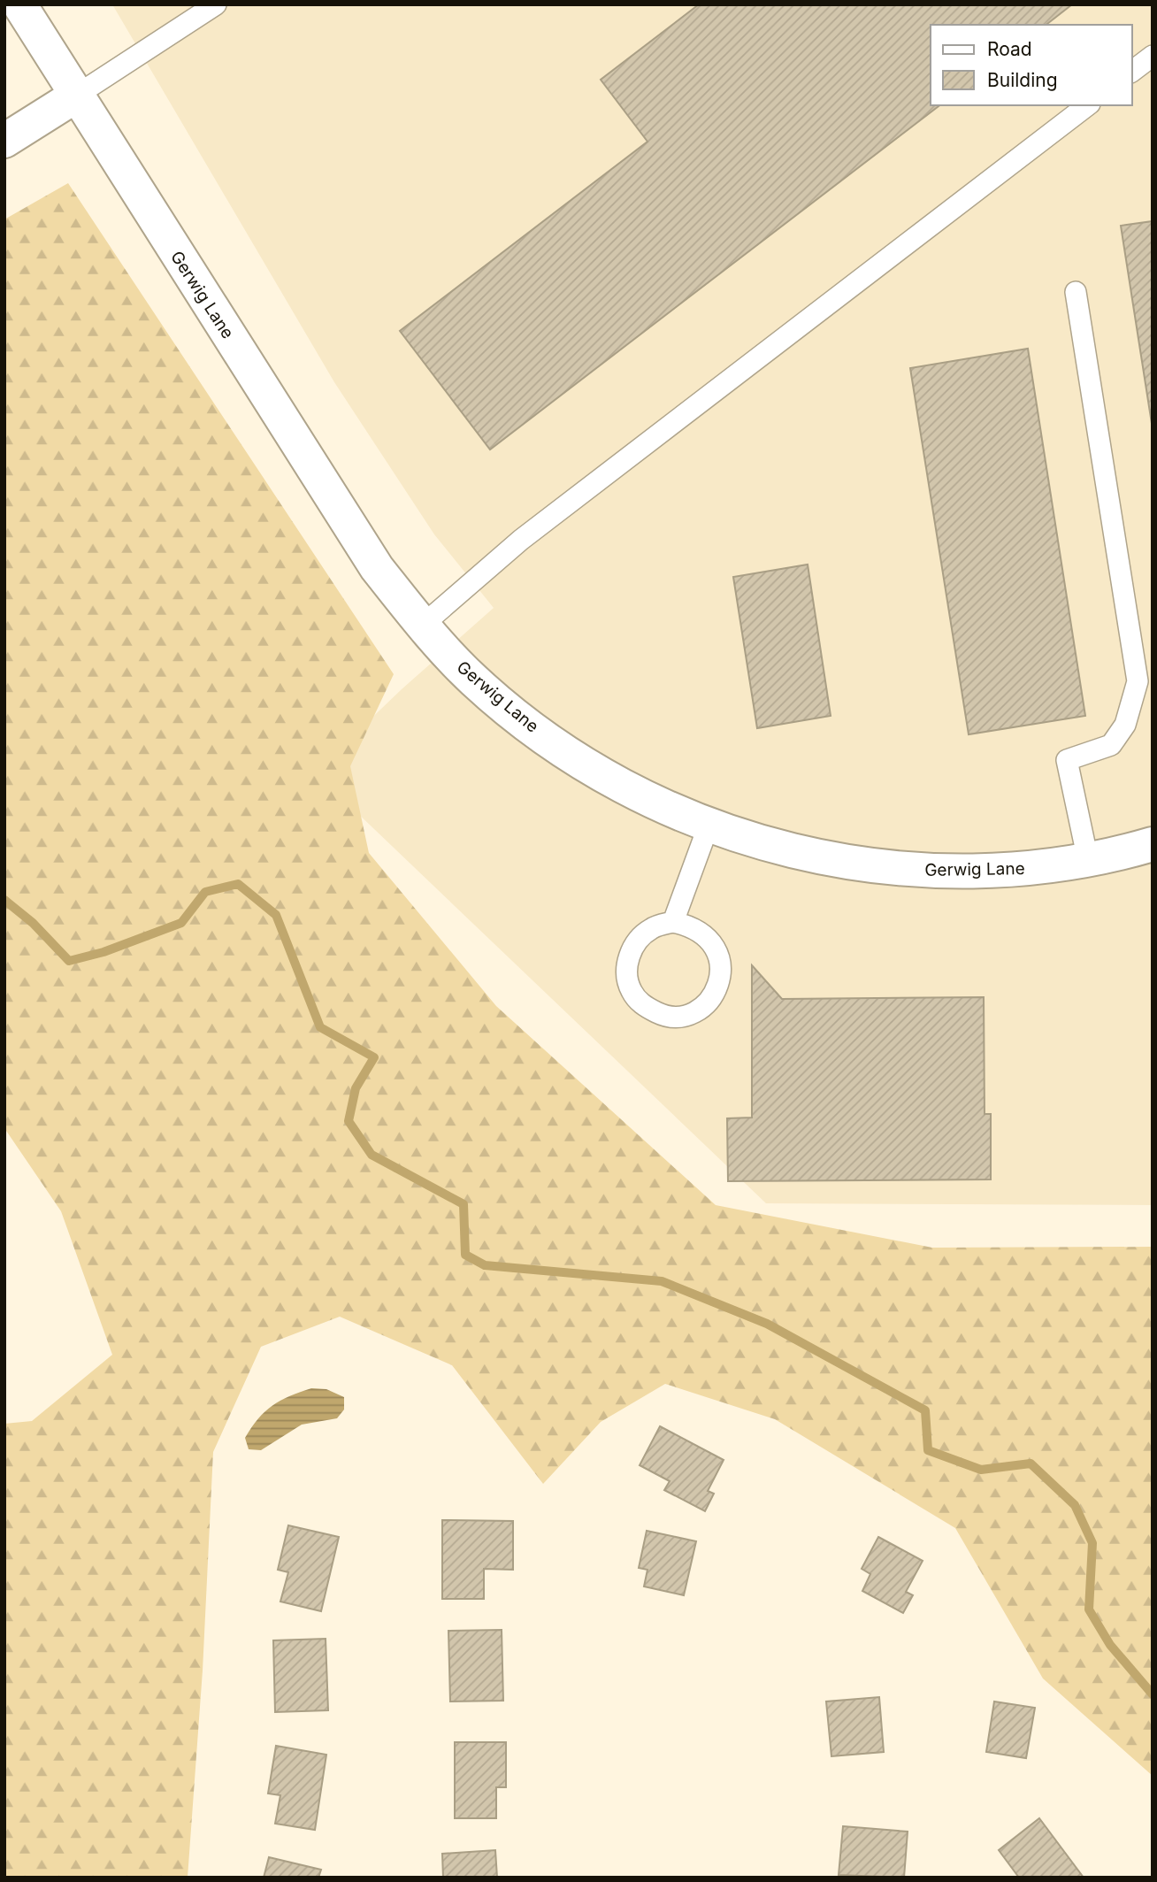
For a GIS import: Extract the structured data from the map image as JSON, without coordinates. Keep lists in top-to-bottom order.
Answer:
{
  "streets": {
    "street": ["Gerwig Lane"]
  },
  "legend": ["Road", "Building"]
}
